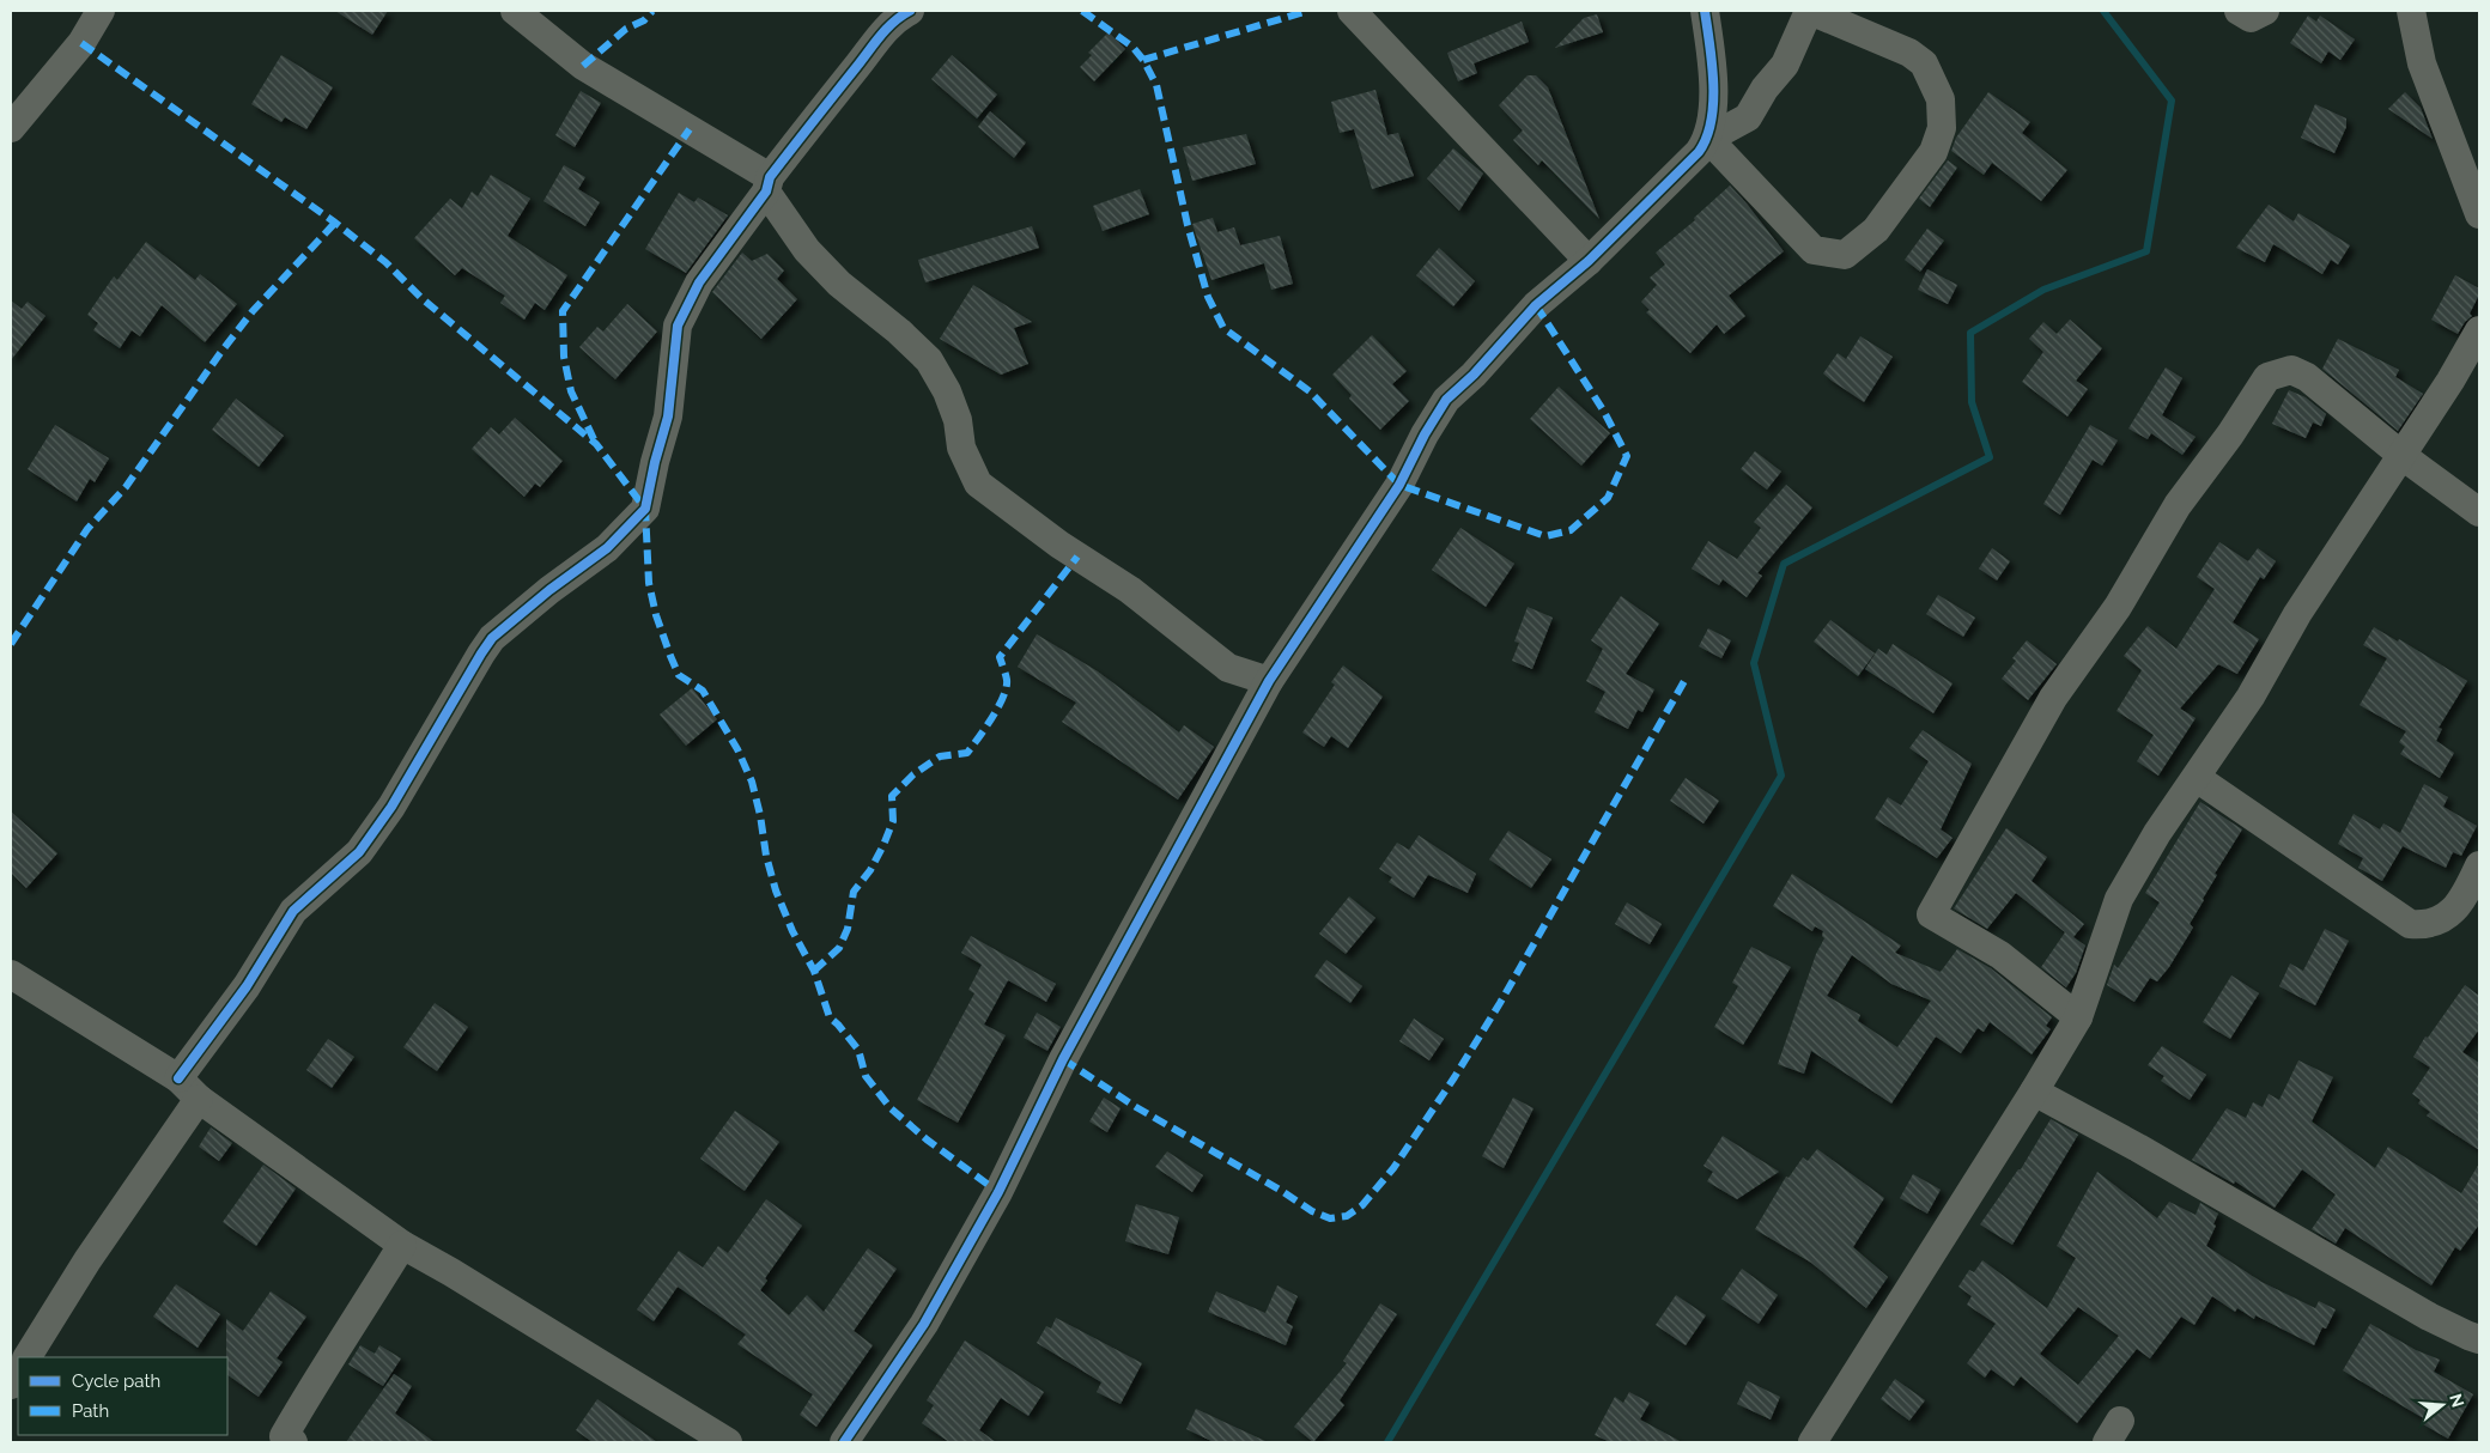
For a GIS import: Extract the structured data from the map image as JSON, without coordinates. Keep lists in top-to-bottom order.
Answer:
{
  "legend": ["Cycle path", "Path"],
  "north": "right"
}
